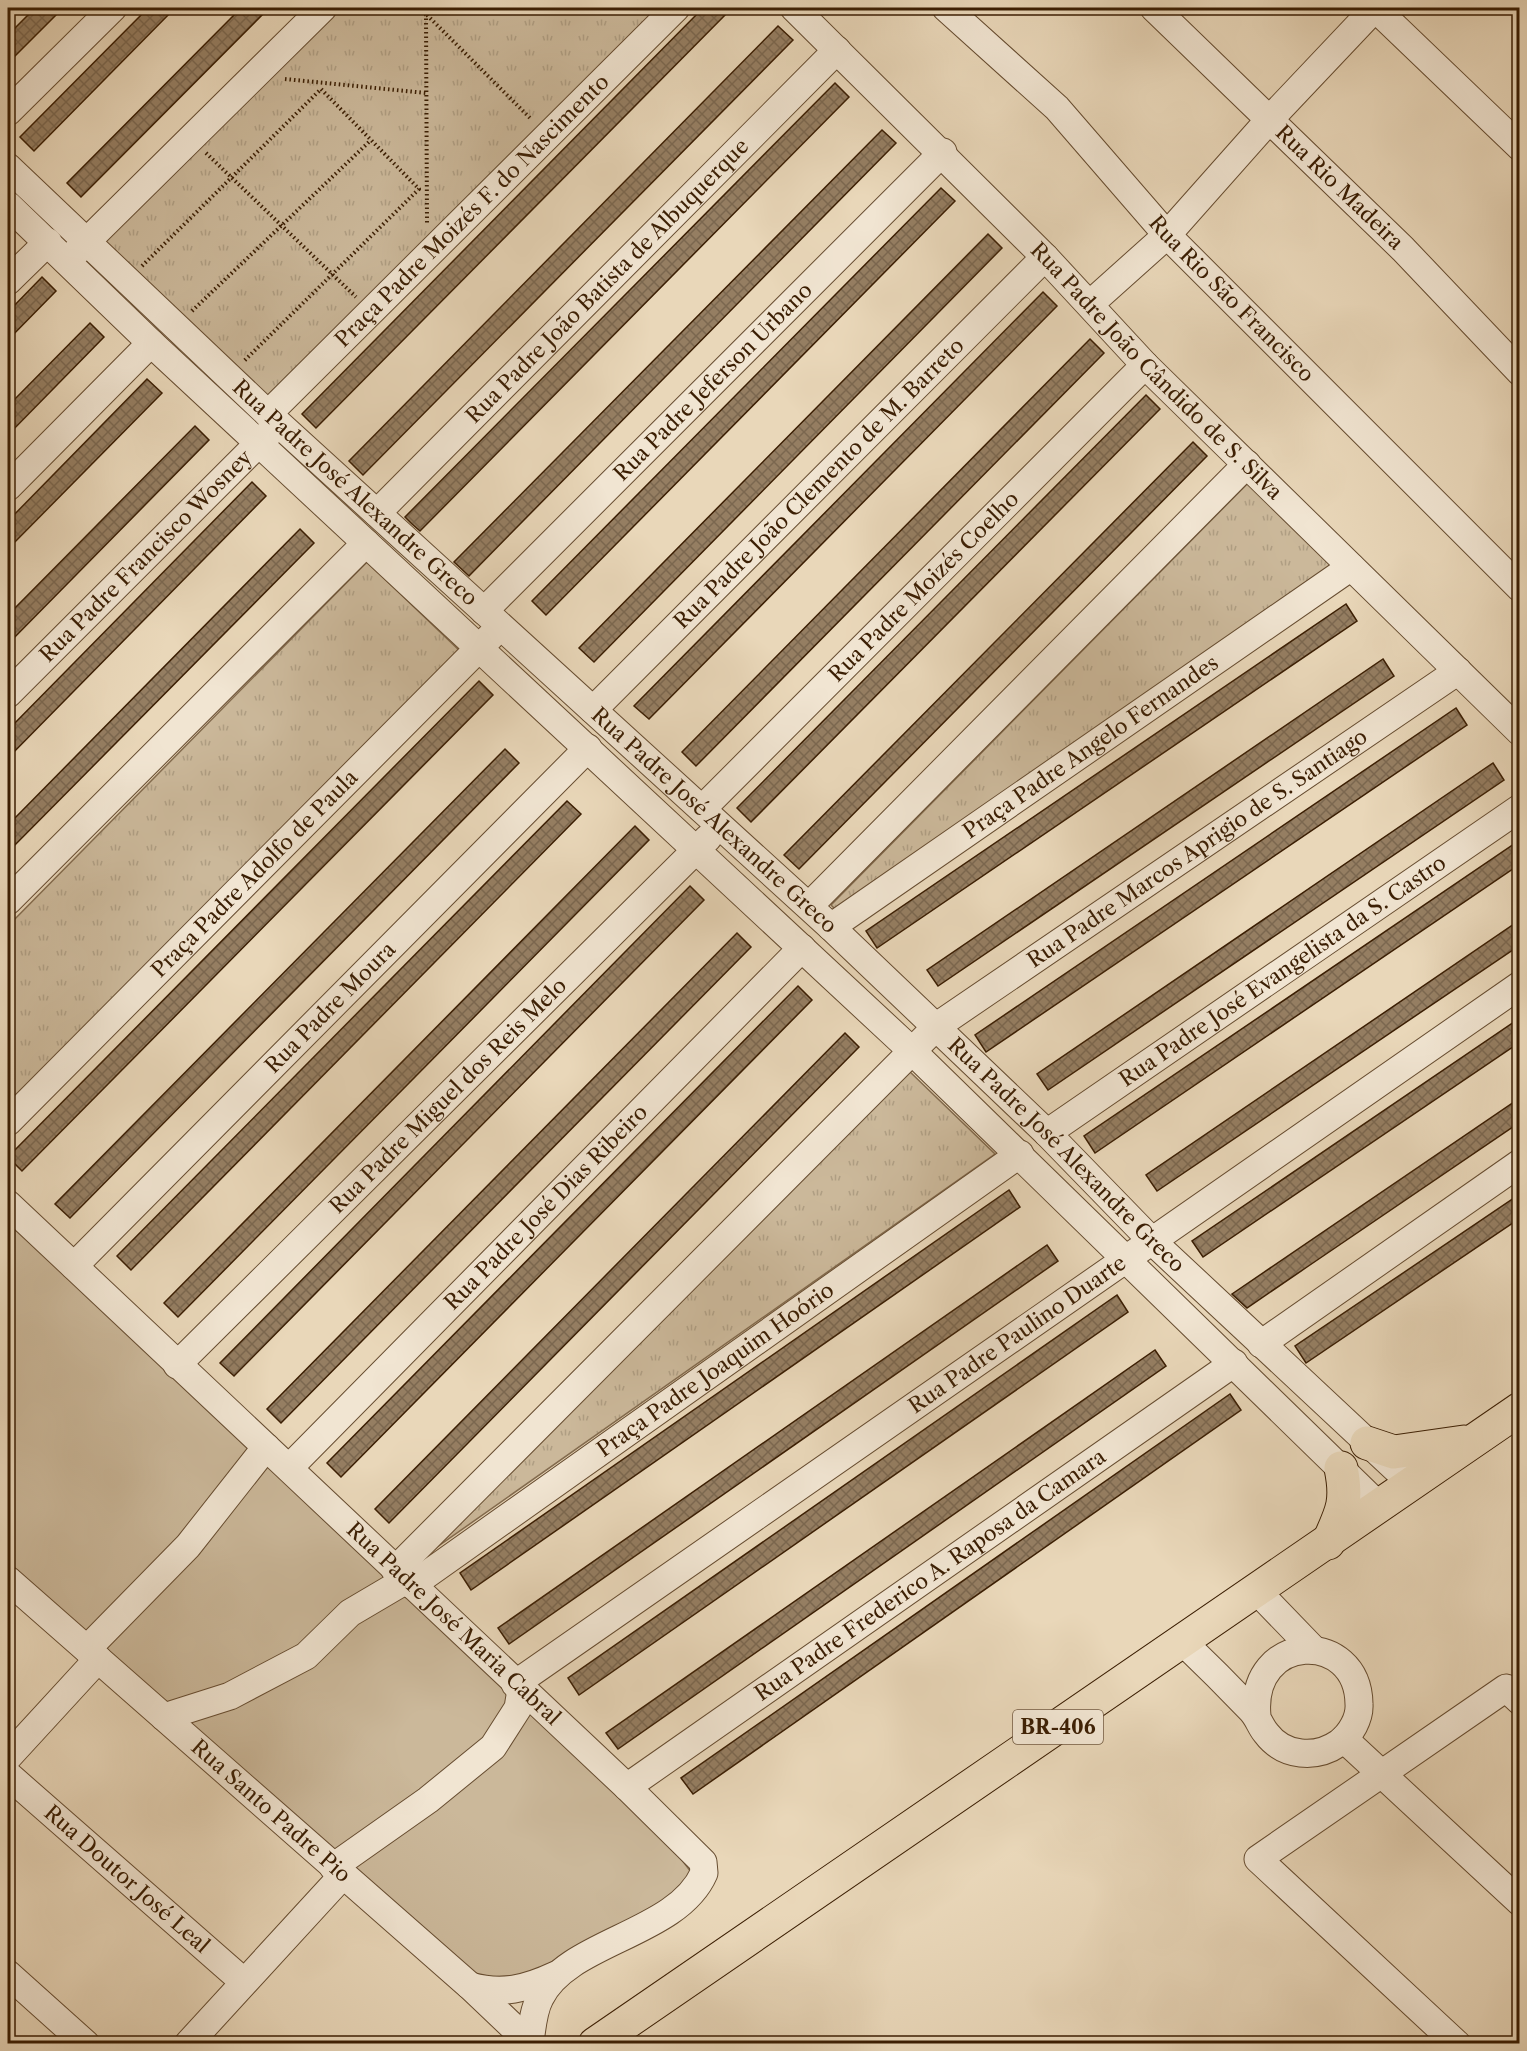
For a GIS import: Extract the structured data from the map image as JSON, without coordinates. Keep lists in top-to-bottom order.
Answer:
{
  "streets": {
    "main road": ["BR-406"],
    "street": [
      "Rua Rio Madeira",
      "Praça Padre Moizés F. do Nascimento",
      "Rua Padre João Batista de Albuquerque",
      "Rua Rio São Francisco",
      "Rua Padre João Cândido de S. Silva",
      "Rua Padre Jeferson Urbano",
      "Rua Padre João Clemento de M. Barreto",
      "Rua Padre José Alexandre Greco",
      "Rua Padre Francisco Wosney",
      "Rua Padre Moizés Coelho",
      "Praça Padre Angelo Fernandes",
      "Rua Padre Marcos Aprigio de S. Santiago",
      "Praça Padre Adolfo de Paula",
      "Rua Padre José Evangelista da S. Castro",
      "Rua Padre Moura",
      "Rua Padre Miguel dos Reis Melo",
      "Rua Padre José Dias Ribeiro",
      "Rua Padre Paulino Duarte",
      "Praça Padre Joaquim Hoório",
      "Rua Padre Frederico A. Raposa da Camara",
      "Rua Padre José Maria Cabral",
      "Rua Santo Padre Pio",
      "Rua Doutor José Leal"
    ]
  },
  "crossings": [
    ["Praça Padre Moizés F. do Nascimento", "Rua Padre José Alexandre Greco"],
    ["Praça Padre Moizés F. do Nascimento", "Rua Padre Francisco Wosney"],
    ["Rua Padre João Batista de Albuquerque", "Rua Padre João Cândido de S. Silva"],
    ["Rua Padre João Batista de Albuquerque", "Rua Padre José Alexandre Greco"],
    ["Rua Padre João Cândido de S. Silva", "Rua Padre Jeferson Urbano"],
    ["Rua Padre João Cândido de S. Silva", "Rua Padre João Clemento de M. Barreto"],
    ["Rua Padre João Cândido de S. Silva", "Rua Padre Moizés Coelho"],
    ["Rua Padre João Cândido de S. Silva", "Praça Padre Angelo Fernandes"],
    ["Rua Padre João Cândido de S. Silva", "Rua Padre Marcos Aprigio de S. Santiago"],
    ["Rua Padre Jeferson Urbano", "Rua Padre José Alexandre Greco"],
    ["Rua Padre Jeferson Urbano", "Praça Padre Adolfo de Paula"],
    ["Rua Padre João Clemento de M. Barreto", "Rua Padre José Alexandre Greco"],
    ["Rua Padre José Alexandre Greco", "Rua Padre Francisco Wosney"],
    ["Rua Padre José Alexandre Greco", "Rua Padre Moizés Coelho"],
    ["Rua Padre José Alexandre Greco", "Praça Padre Angelo Fernandes"],
    ["Rua Padre José Alexandre Greco", "Rua Padre Marcos Aprigio de S. Santiago"],
    ["Rua Padre José Alexandre Greco", "Praça Padre Adolfo de Paula"],
    ["Rua Padre José Alexandre Greco", "Rua Padre José Evangelista da S. Castro"],
    ["Rua Padre José Alexandre Greco", "Rua Padre Moura"],
    ["Rua Padre José Alexandre Greco", "Rua Padre Miguel dos Reis Melo"],
    ["Rua Padre José Alexandre Greco", "Rua Padre José Dias Ribeiro"],
    ["Rua Padre José Alexandre Greco", "Rua Padre Paulino Duarte"],
    ["Rua Padre José Alexandre Greco", "Praça Padre Joaquim Hoório"],
    ["Rua Padre José Alexandre Greco", "Rua Padre Frederico A. Raposa da Camara"],
    ["Rua Padre José Alexandre Greco", "BR-406"],
    ["Rua Padre Moizés Coelho", "Rua Padre Miguel dos Reis Melo"],
    ["Rua Padre Moura", "Rua Padre José Maria Cabral"],
    ["Rua Padre Miguel dos Reis Melo", "Rua Padre José Maria Cabral"],
    ["Rua Padre José Dias Ribeiro", "Rua Padre José Maria Cabral"],
    ["Rua Padre Paulino Duarte", "Rua Padre José Maria Cabral"],
    ["Praça Padre Joaquim Hoório", "Rua Padre José Maria Cabral"],
    ["Rua Padre Frederico A. Raposa da Camara", "Rua Padre José Maria Cabral"],
    ["Rua Padre José Maria Cabral", "Rua Santo Padre Pio"]
  ]
}
